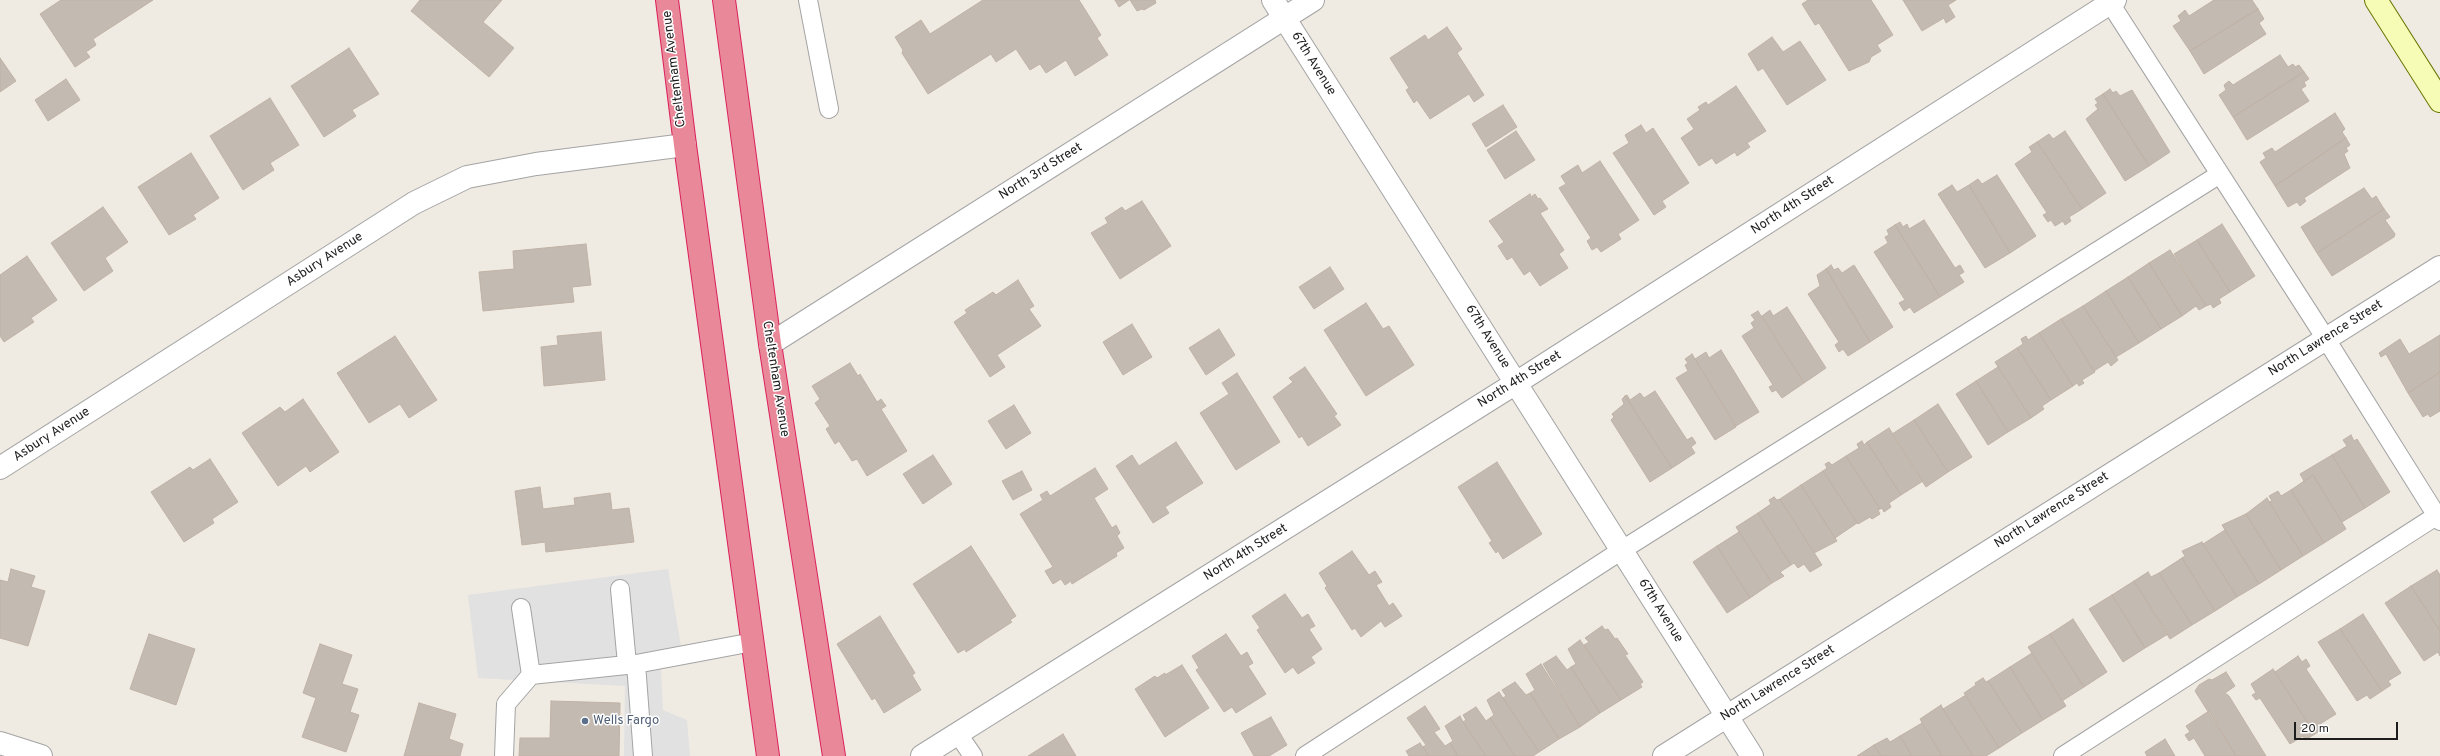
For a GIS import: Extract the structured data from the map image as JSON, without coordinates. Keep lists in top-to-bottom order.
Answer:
{
  "streets": {
    "highway": ["Cheltenham Avenue"],
    "street": [
      "67th Avenue",
      "North 3rd Street",
      "North 4th Street",
      "Asbury Avenue",
      "North Lawrence Street"
    ]
  },
  "crossings": [
    ["67th Avenue", "North 3rd Street"],
    ["67th Avenue", "North 4th Street"],
    ["67th Avenue", "North Lawrence Street"],
    ["Cheltenham Avenue", "North 3rd Street"],
    ["Cheltenham Avenue", "Asbury Avenue"]
  ],
  "places": ["Wells Fargo"],
  "scale_bar": "20 m"
}
